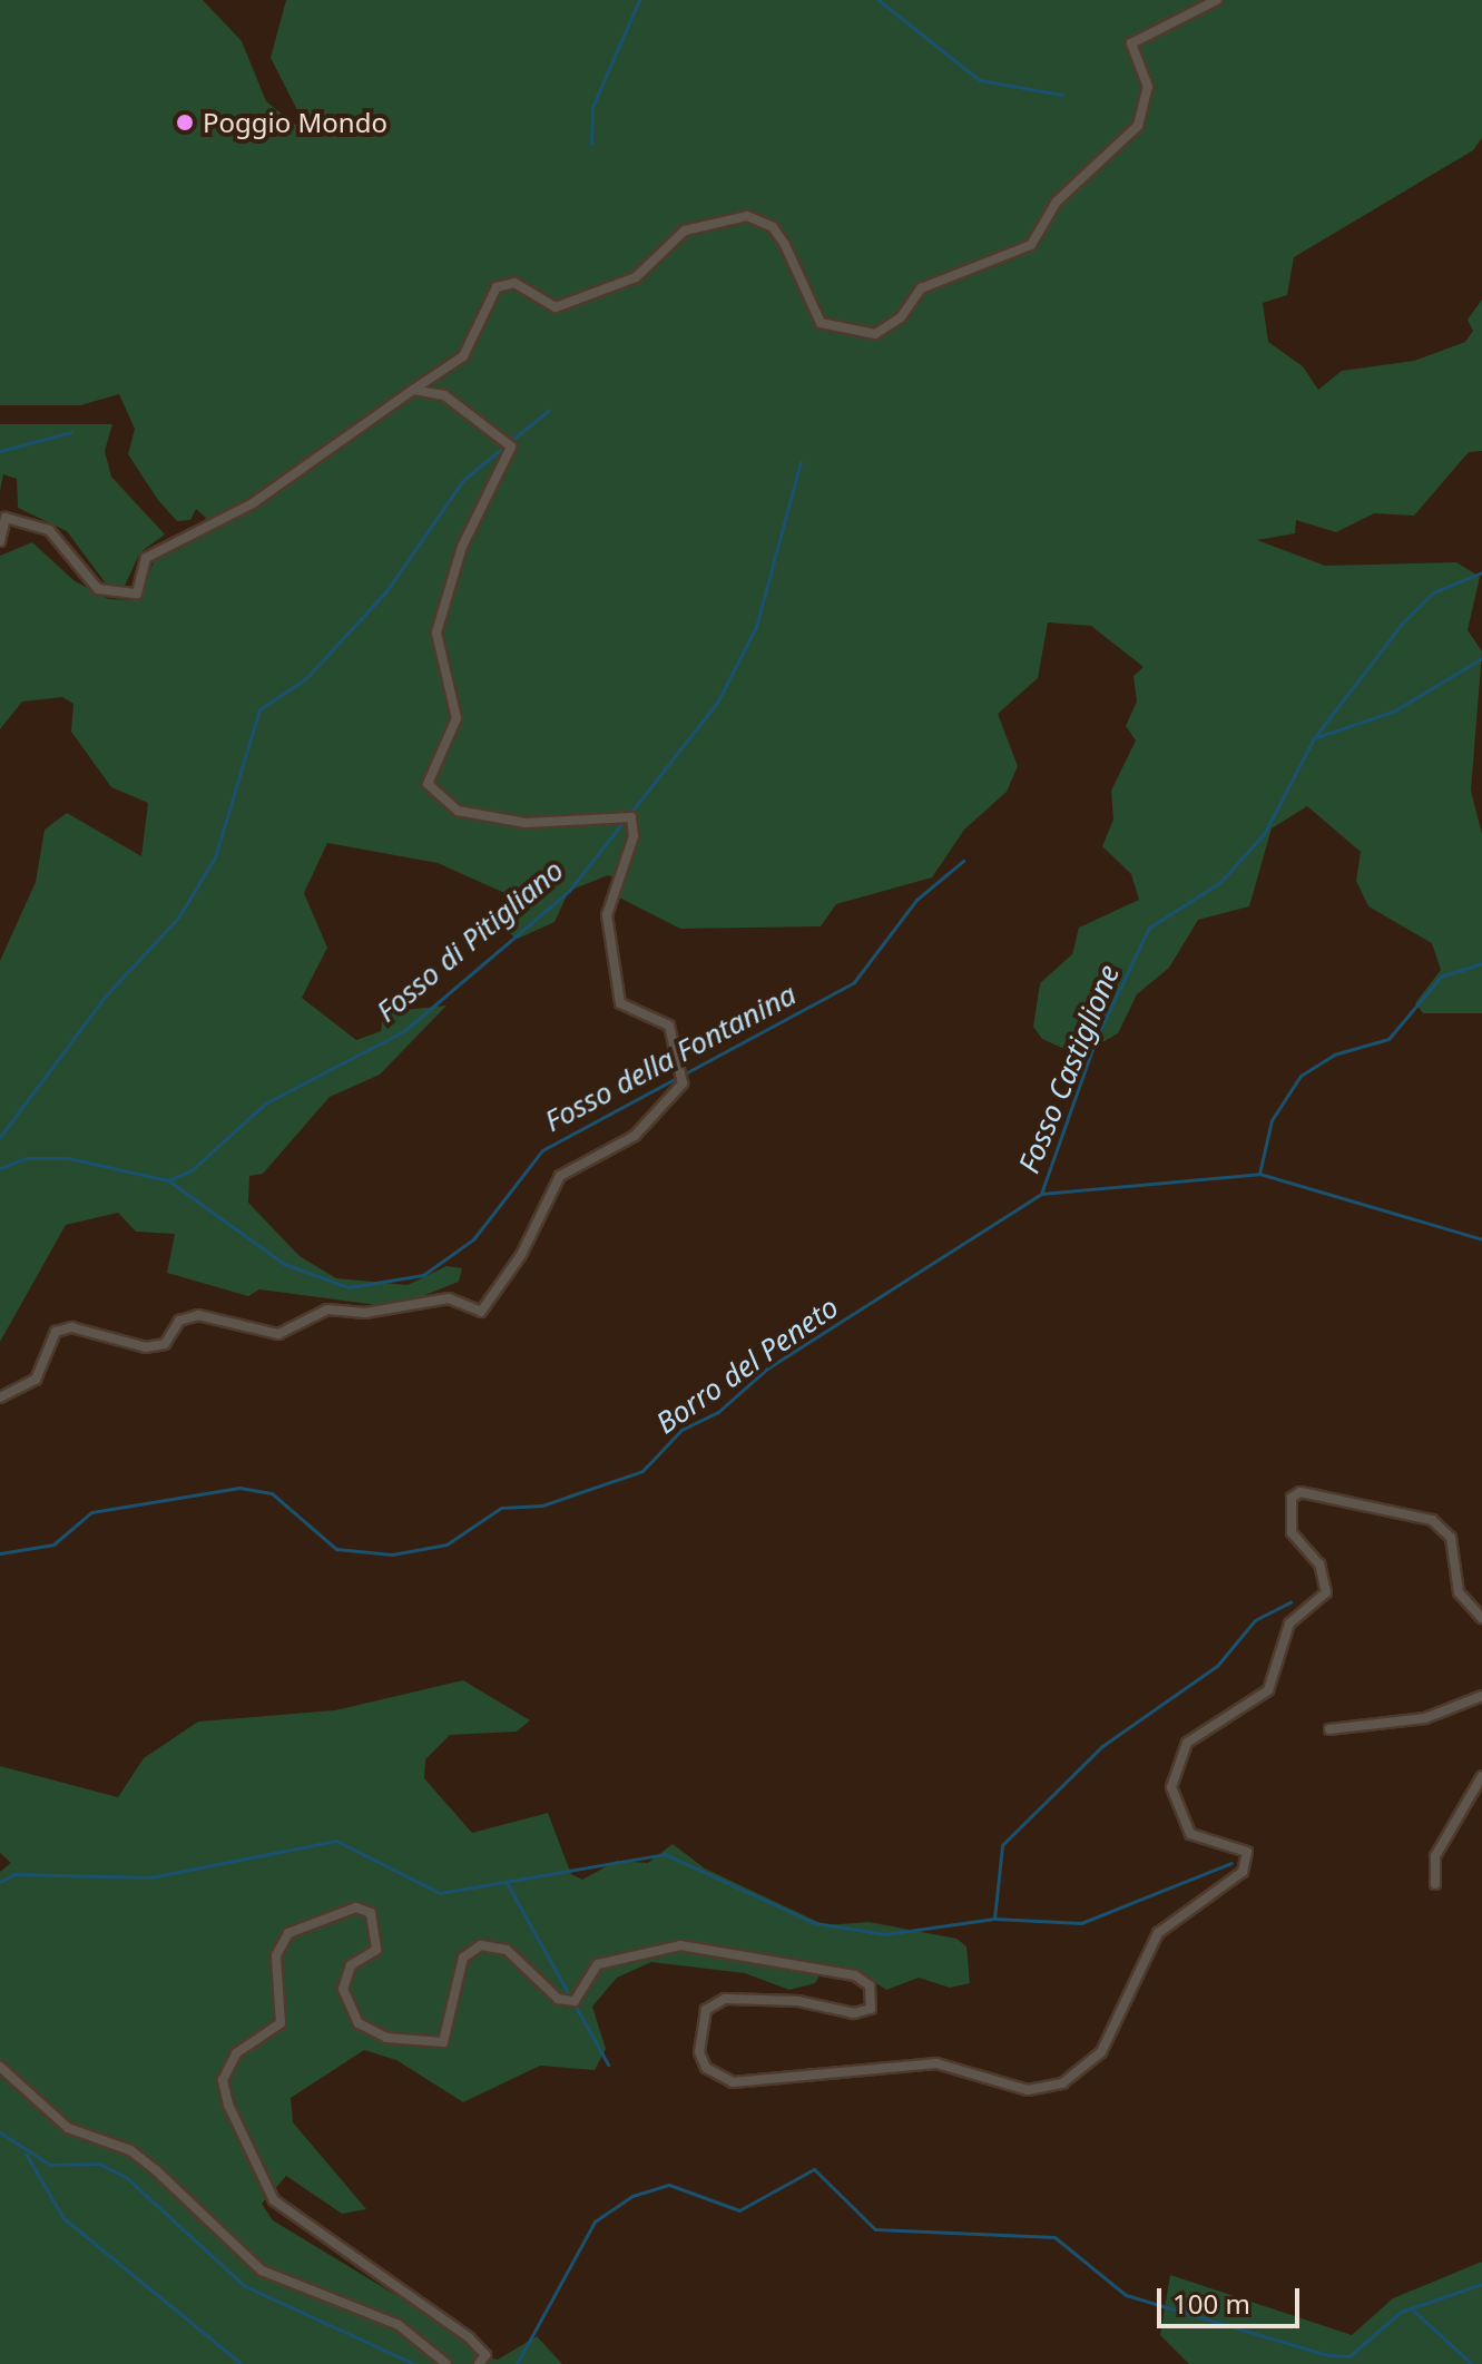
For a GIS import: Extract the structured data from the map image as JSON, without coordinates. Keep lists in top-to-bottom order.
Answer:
{
  "water": [
    "Fosso di Pitigliano",
    "Fosso della Fontanina",
    "Fosso Castiglione",
    "Borro del Peneto"
  ],
  "places": ["Poggio Mondo"],
  "scale_bar": "100 m"
}
